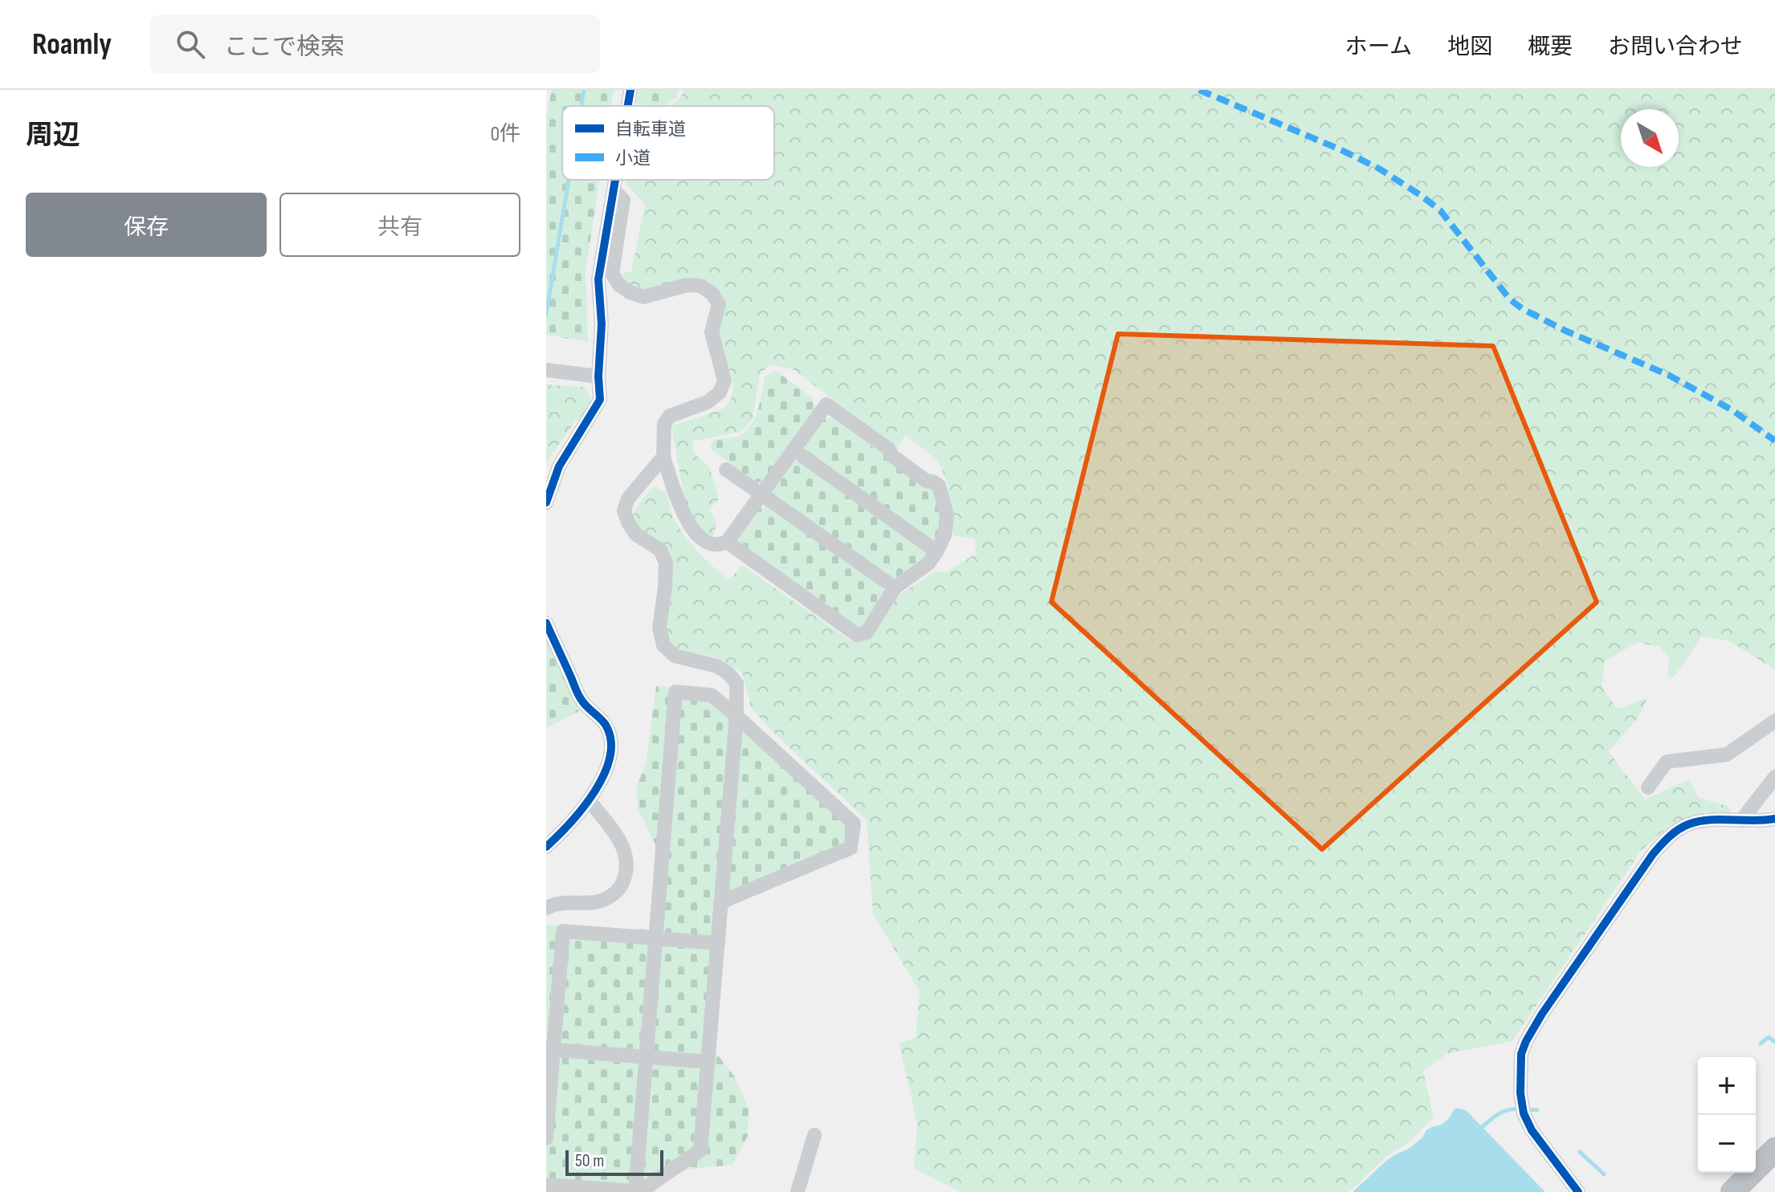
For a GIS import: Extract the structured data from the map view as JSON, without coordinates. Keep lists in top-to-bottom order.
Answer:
{
  "legend": ["自転車道", "小道"],
  "scale_bar": "50 m",
  "north": "bottom right",
  "page": {
    "header": "Roamly",
    "search": "ここで検索",
    "nav": [
      "ホーム",
      "地図",
      "概要",
      "お問い合わせ"
    ],
    "heading": ["周辺", "0件"],
    "buttons": ["保存", "共有"],
    "map_buttons": ["+", "−"],
    "scale": "50 m"
  }
}
